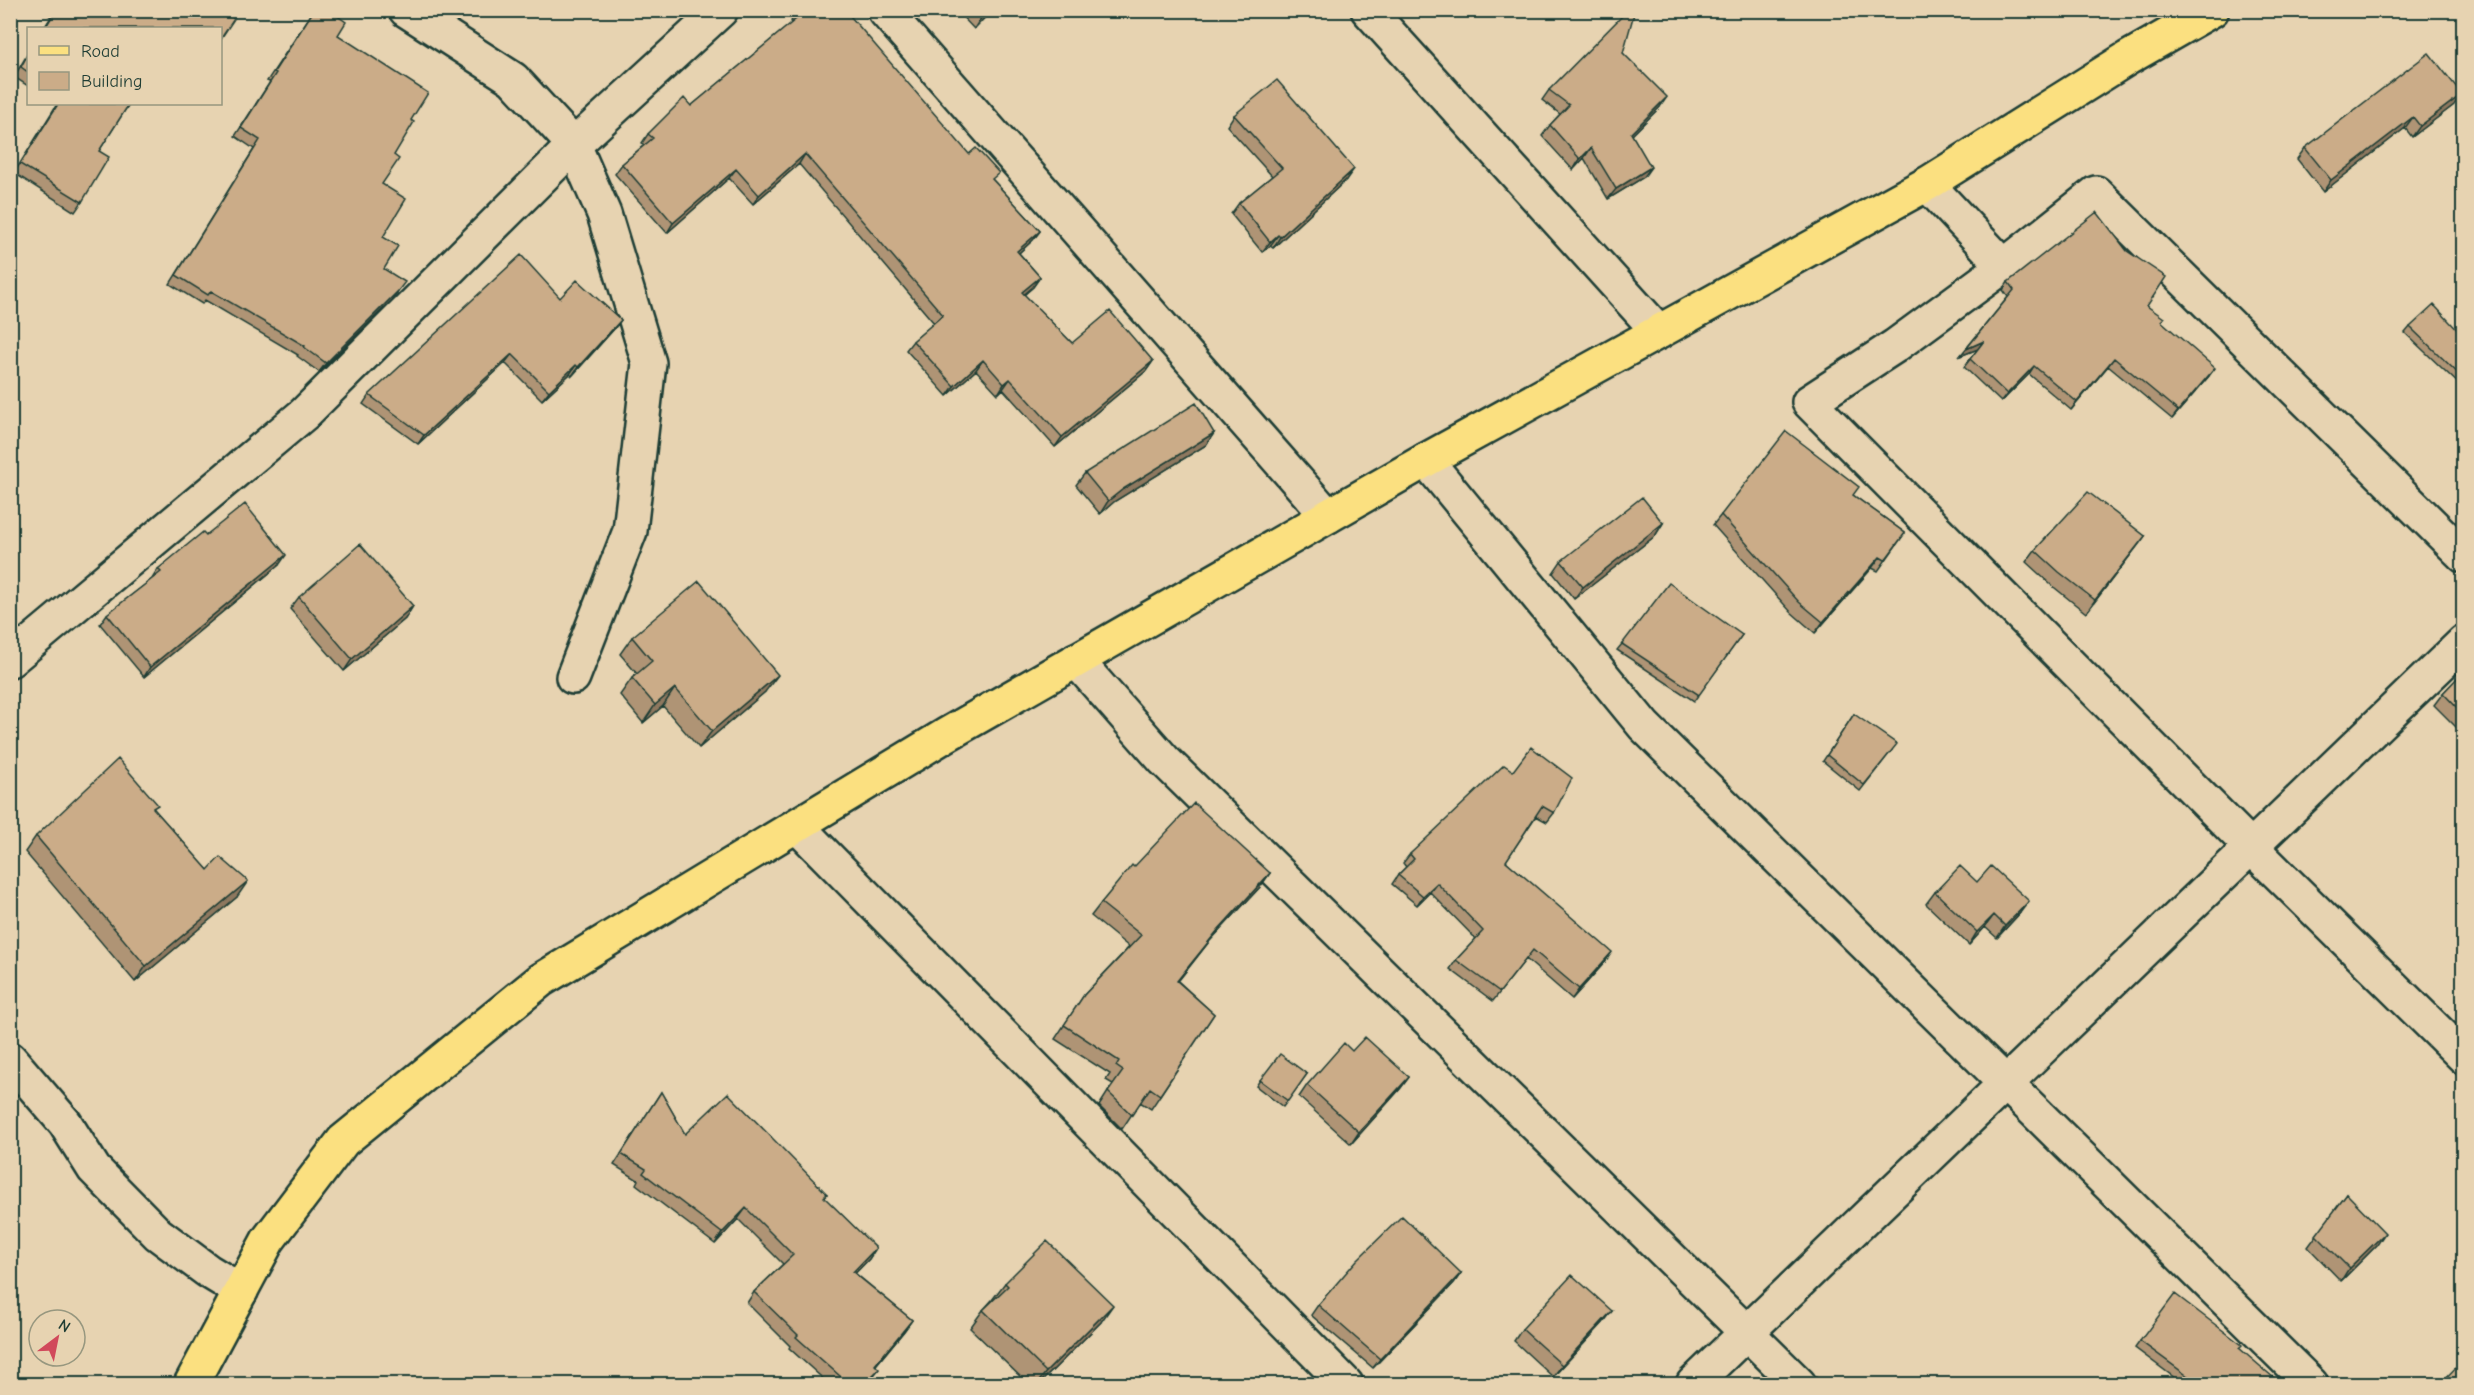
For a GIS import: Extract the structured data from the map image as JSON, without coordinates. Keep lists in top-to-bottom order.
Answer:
{
  "legend": ["Road", "Building"],
  "north": "top right"
}
